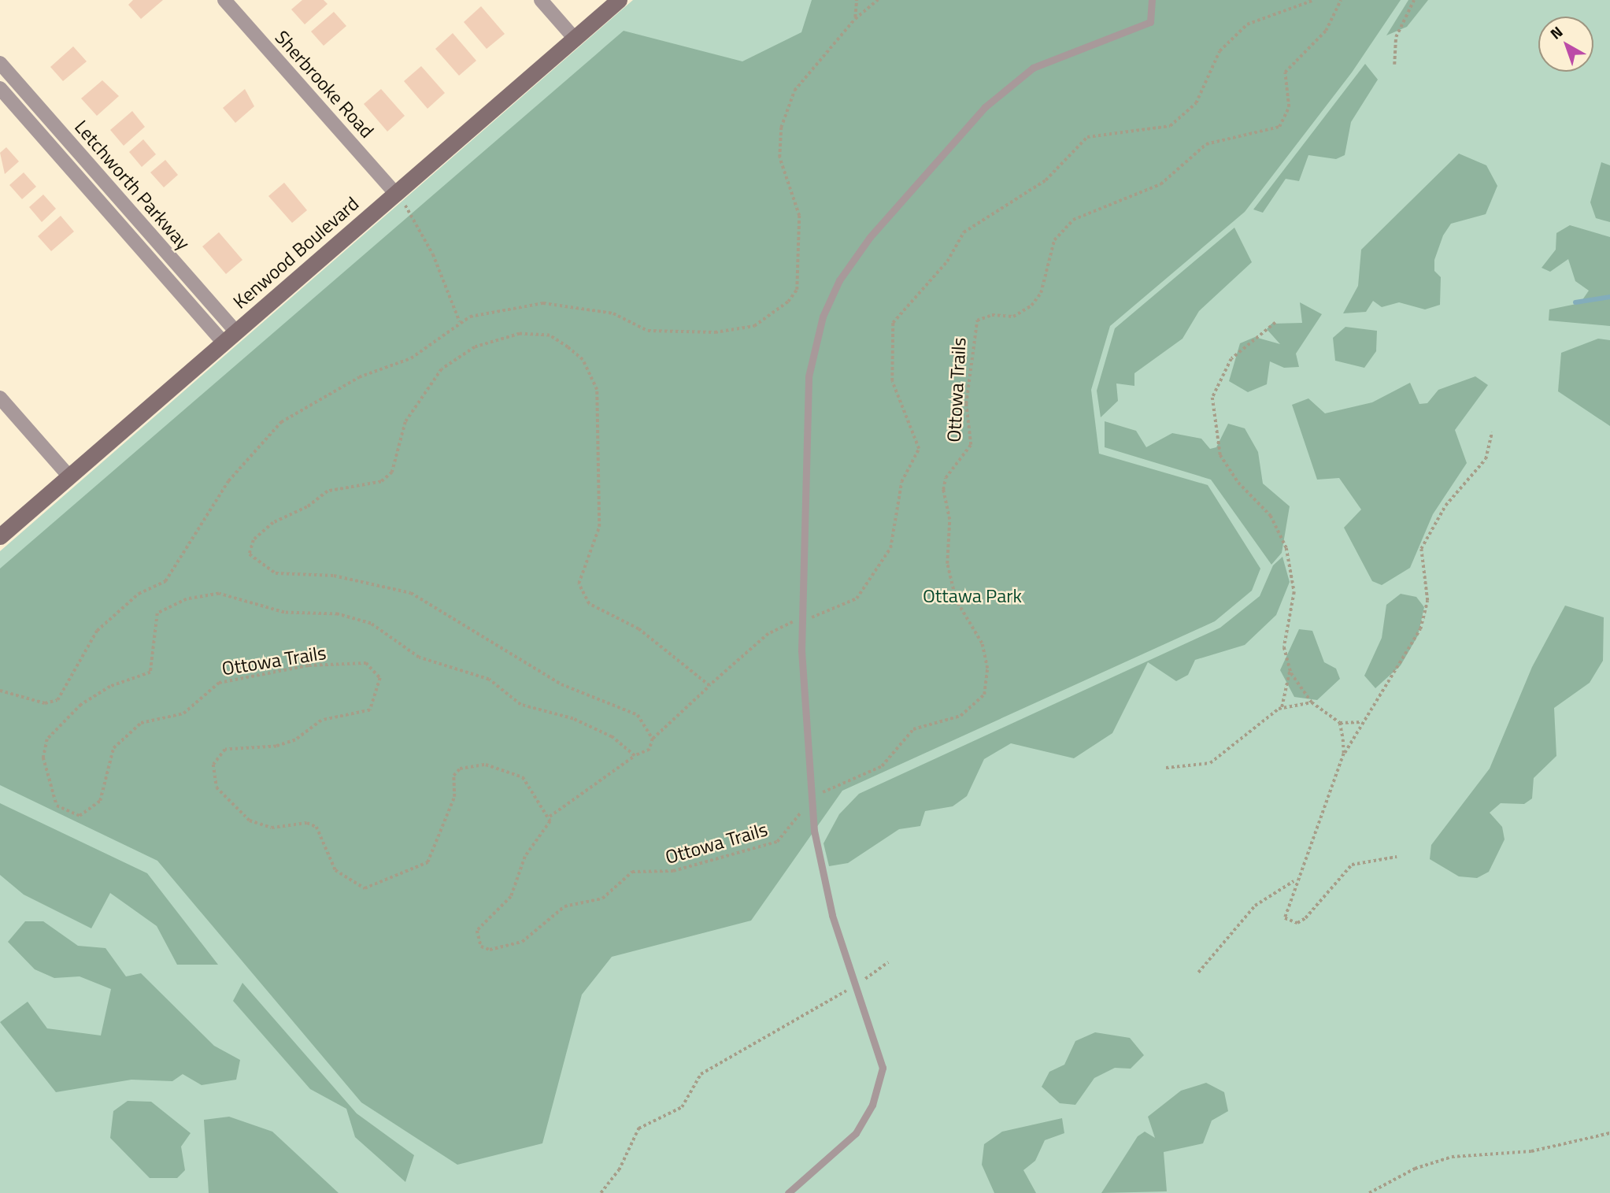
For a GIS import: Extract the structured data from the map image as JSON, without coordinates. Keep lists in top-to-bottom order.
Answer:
{
  "streets": {
    "street": ["Sherbrooke Road", "Letchworth Parkway", "Kenwood Boulevard"],
    "path": ["Ottowa Trails"]
  },
  "crossings": [
    ["Sherbrooke Road", "Kenwood Boulevard"],
    ["Letchworth Parkway", "Kenwood Boulevard"]
  ],
  "parks": ["Ottawa Park"],
  "north": "top left"
}
